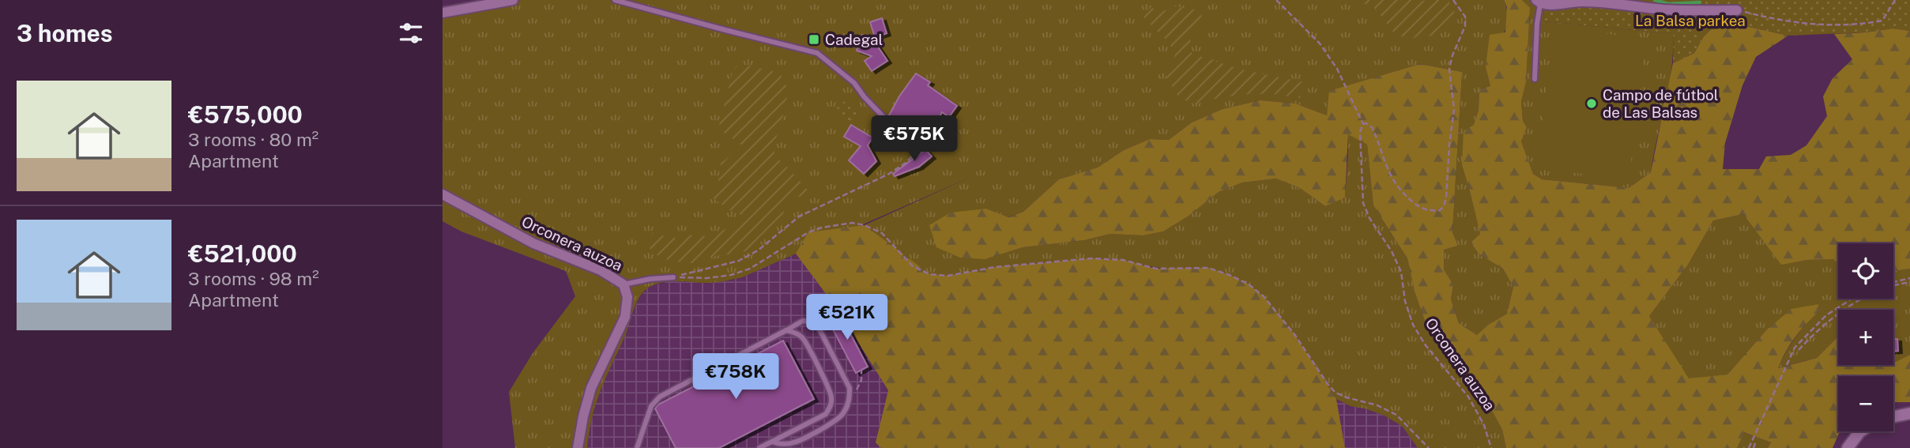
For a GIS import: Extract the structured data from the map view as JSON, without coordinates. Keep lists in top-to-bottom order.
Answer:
{
  "streets": {
    "street": ["Orconera auzoa"]
  },
  "parks": ["La Balsa parkea"],
  "places": {
    "transit": ["Cadegal"],
    "other": ["Campo de fútbol de Las Balsas"]
  },
  "page": {
    "heading": "3 homes",
    "list": [
      {
        "name": "€575,000",
        "note": "3 rooms · 80 m² · Apartment"
      },
      {
        "name": "€521,000",
        "note": "3 rooms · 98 m² · Apartment"
      }
    ],
    "price": ["€575K", "€521K", "€758K"],
    "map_buttons": ["+", "−"]
  }
}
